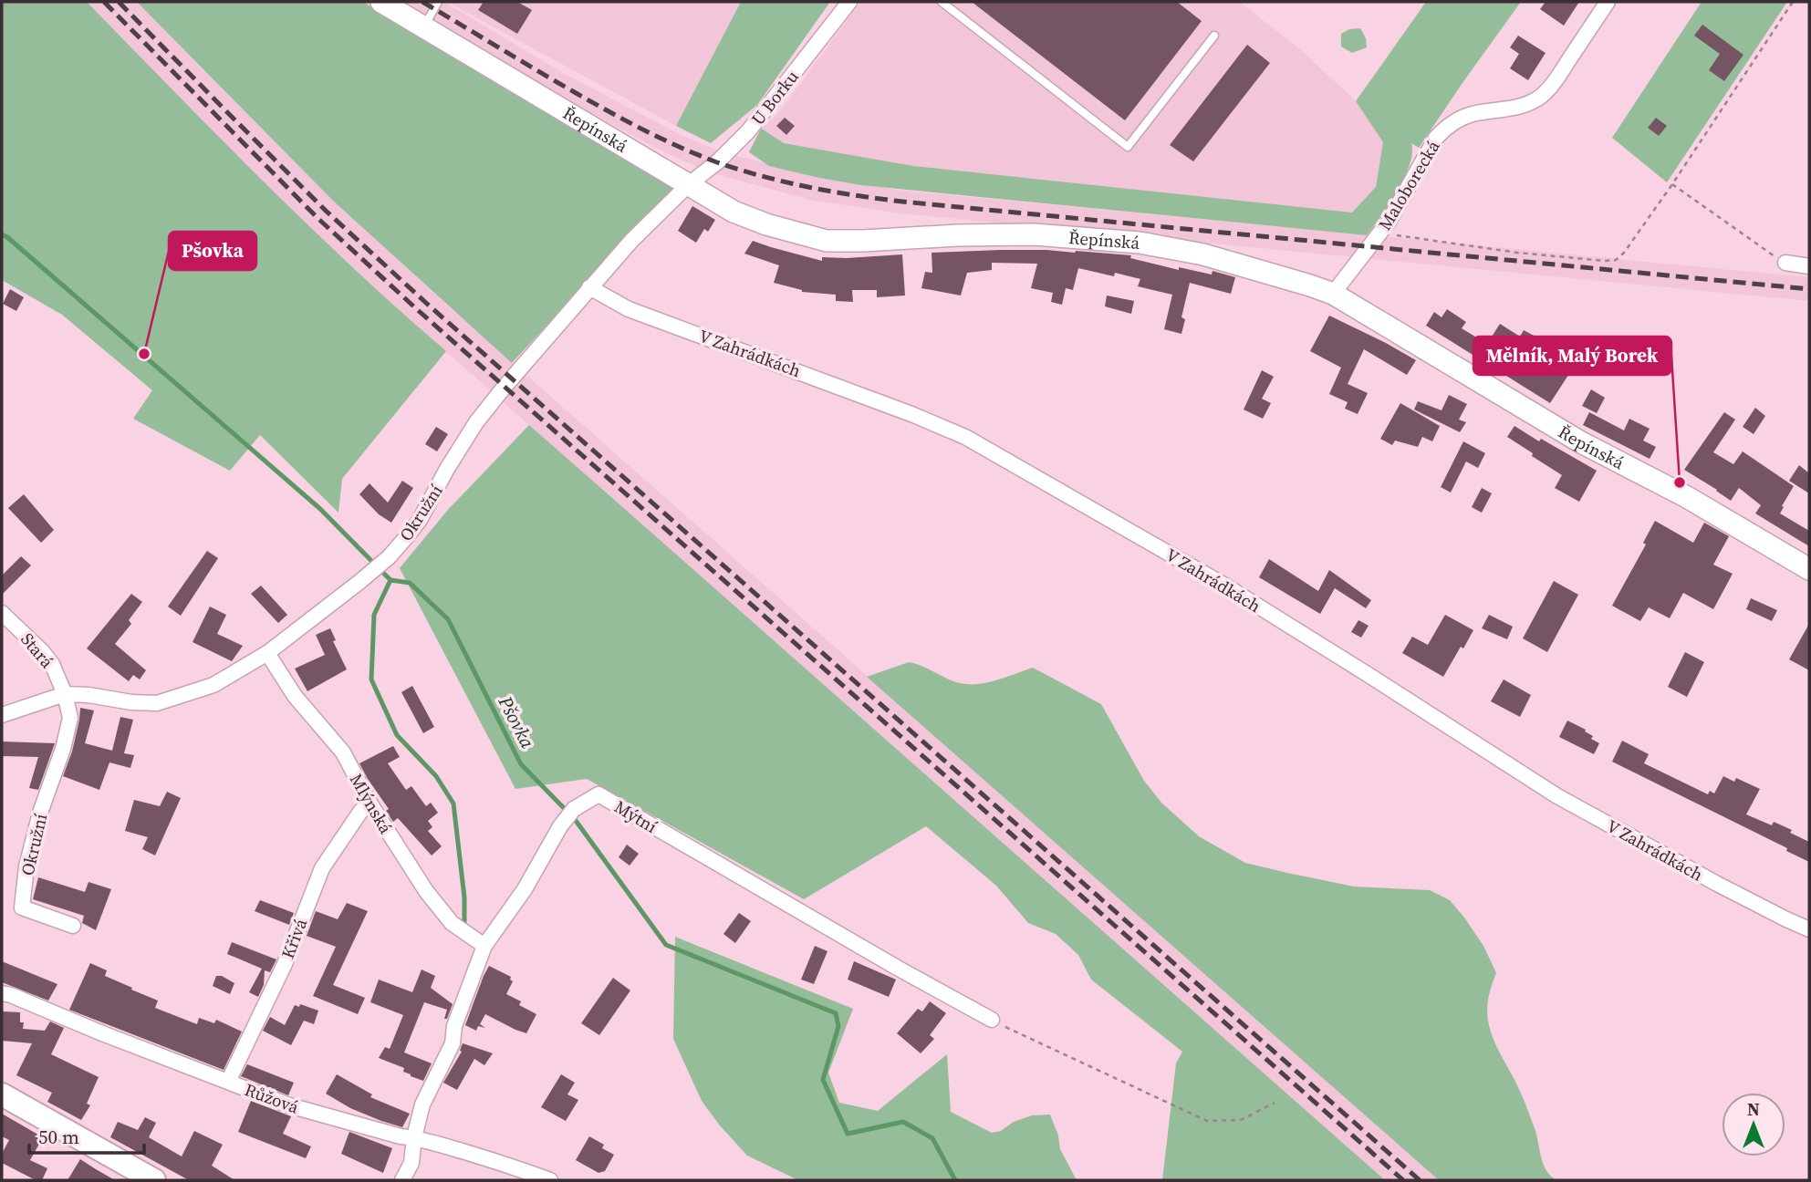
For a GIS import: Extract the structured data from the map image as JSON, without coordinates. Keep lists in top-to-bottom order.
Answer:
{
  "streets": {
    "street": [
      "U Borku",
      "Řepínská",
      "Maloborecká",
      "V Zahrádkách",
      "Okružní",
      "Stará",
      "Mlýnská",
      "Mýtní",
      "Křivá",
      "Růžová"
    ]
  },
  "crossings": [
    ["U Borku", "Řepínská"],
    ["U Borku", "Okružní"],
    ["Řepínská", "Maloborecká"],
    ["Řepínská", "Okružní"],
    ["V Zahrádkách", "Okružní"],
    ["Okružní", "Stará"],
    ["Okružní", "Mlýnská"],
    ["Mlýnská", "Mýtní"],
    ["Mlýnská", "Křivá"],
    ["Mýtní", "Růžová"],
    ["Křivá", "Růžová"]
  ],
  "water": ["Pšovka"],
  "places": ["Pšovka", "Mělník, Malý Borek"],
  "scale_bar": "50 m",
  "north": "top"
}
